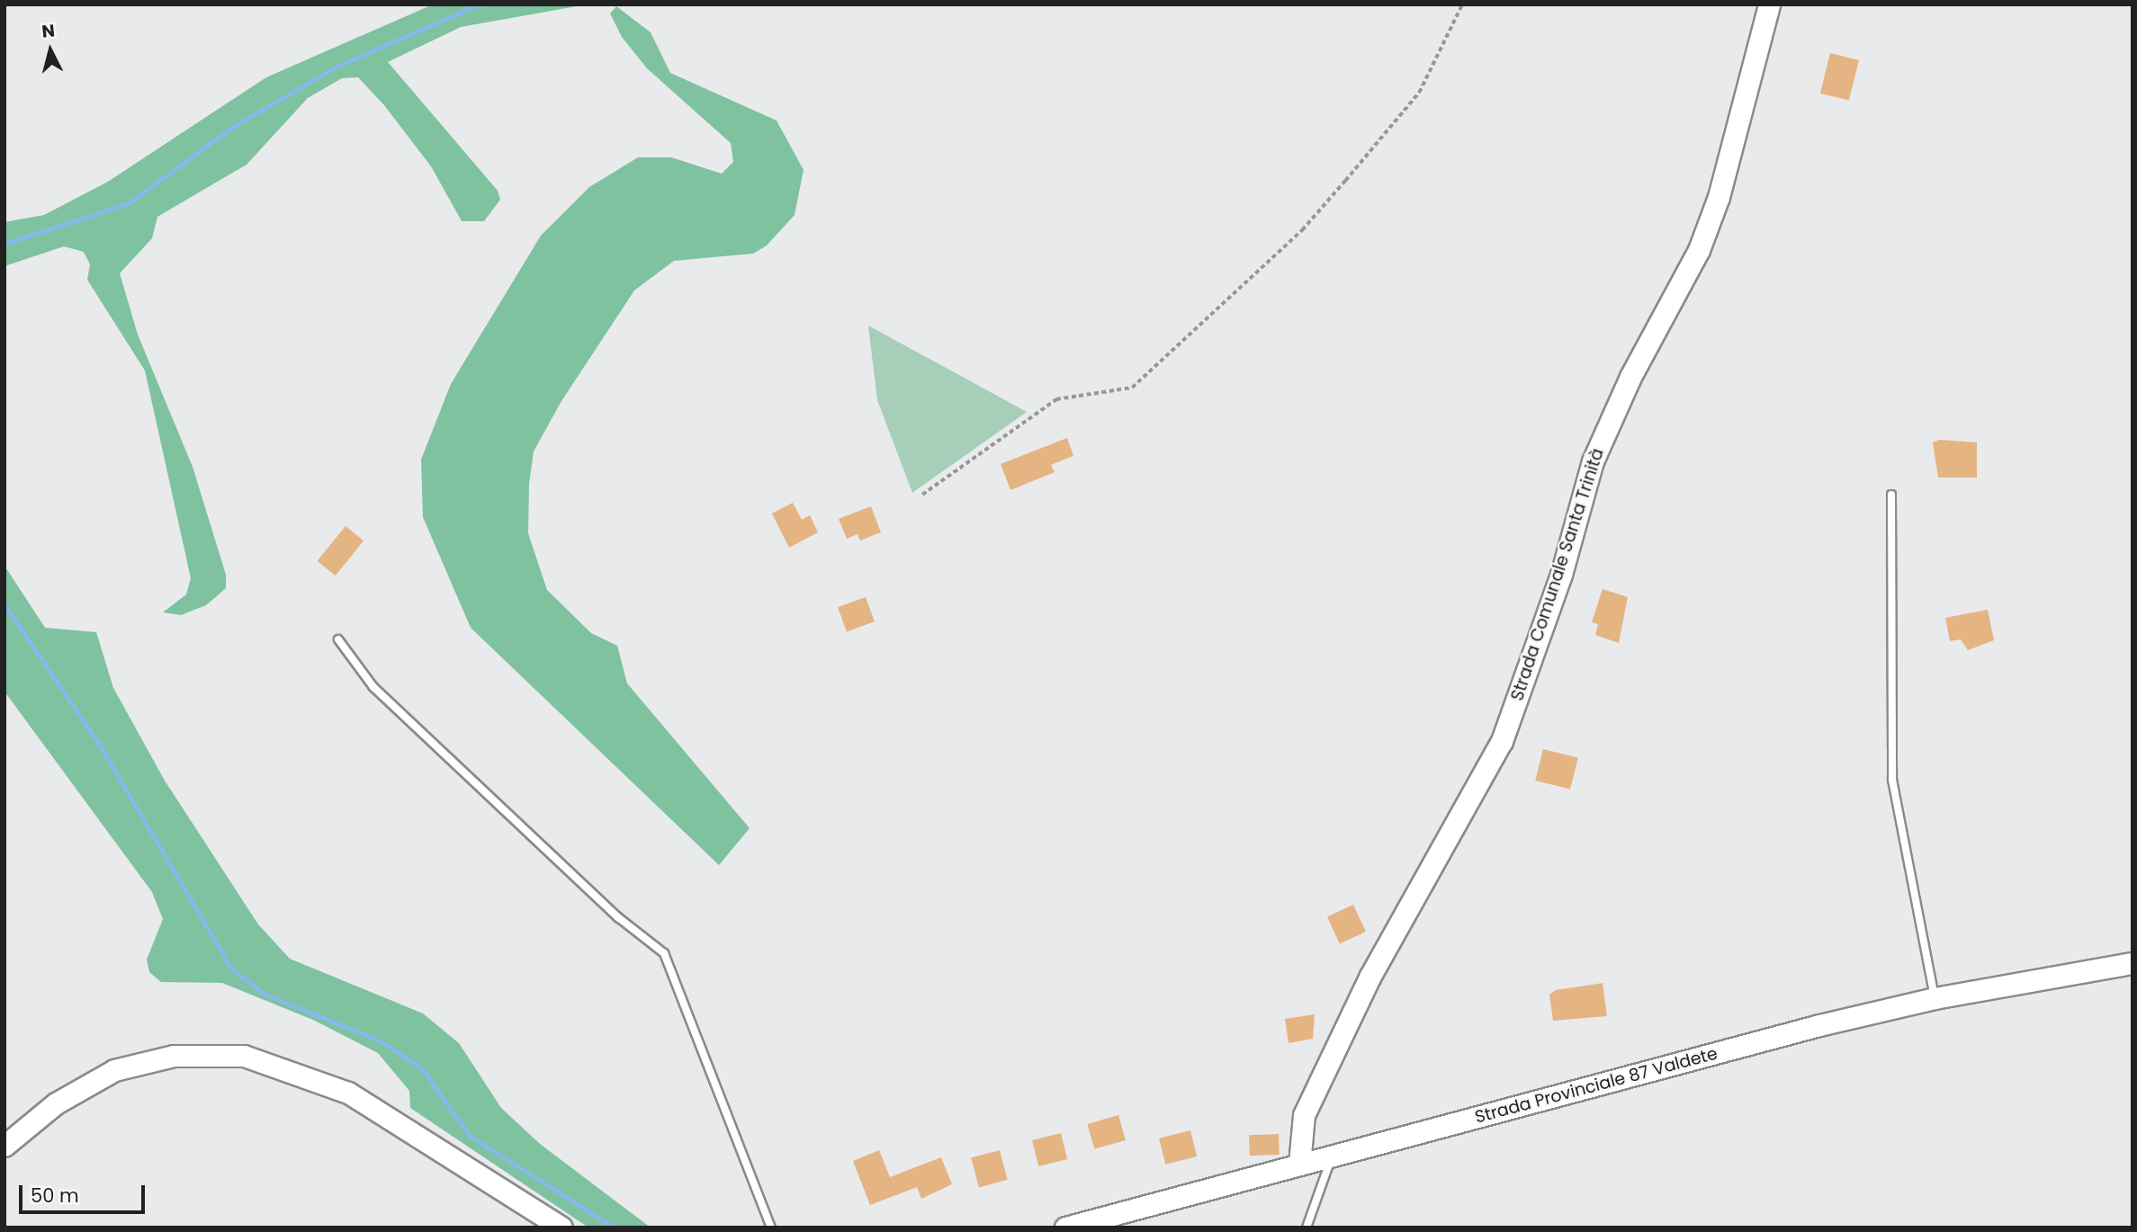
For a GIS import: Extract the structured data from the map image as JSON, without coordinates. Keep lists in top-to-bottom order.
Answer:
{
  "streets": {
    "main road": ["Strada Comunale Santa Trinità", "Strada Provinciale 87 Valdete"]
  },
  "crossings": [
    ["Strada Comunale Santa Trinità", "Strada Provinciale 87 Valdete"]
  ],
  "scale_bar": "50 m",
  "north": "top"
}
